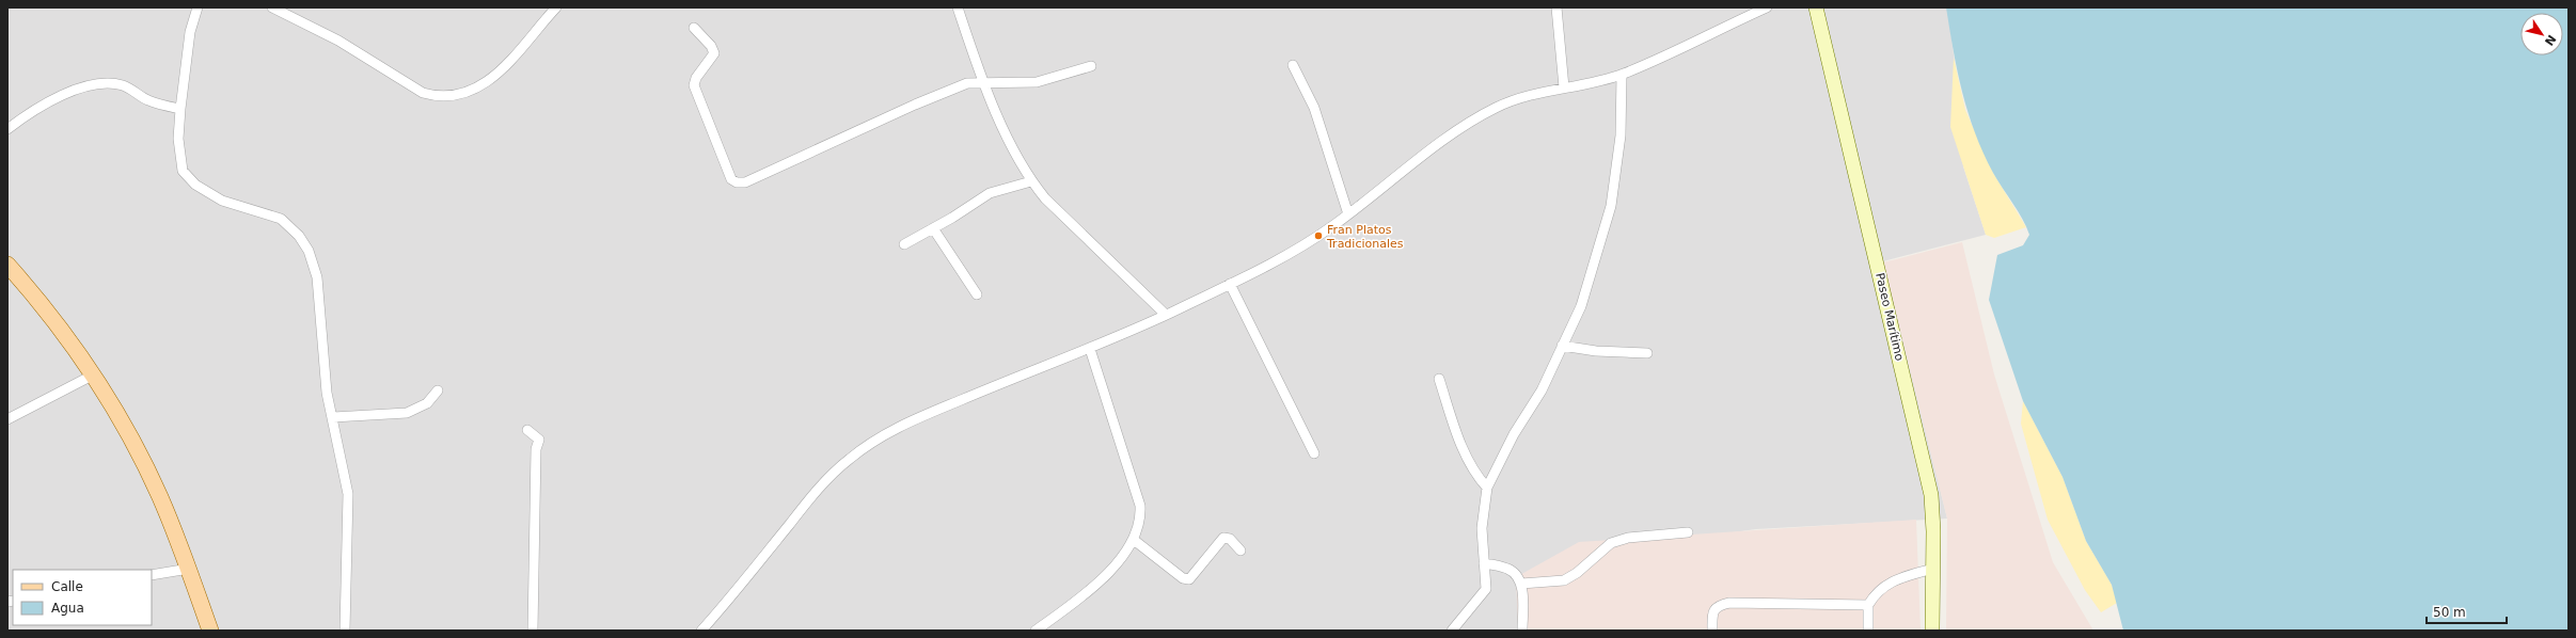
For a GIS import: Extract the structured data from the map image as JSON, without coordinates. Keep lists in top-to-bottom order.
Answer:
{
  "streets": {
    "main road": ["Paseo Marítimo"]
  },
  "places": ["Fran Platos Tradicionales"],
  "legend": ["Calle", "Agua"],
  "scale_bar": "50 m",
  "north": "bottom right"
}
